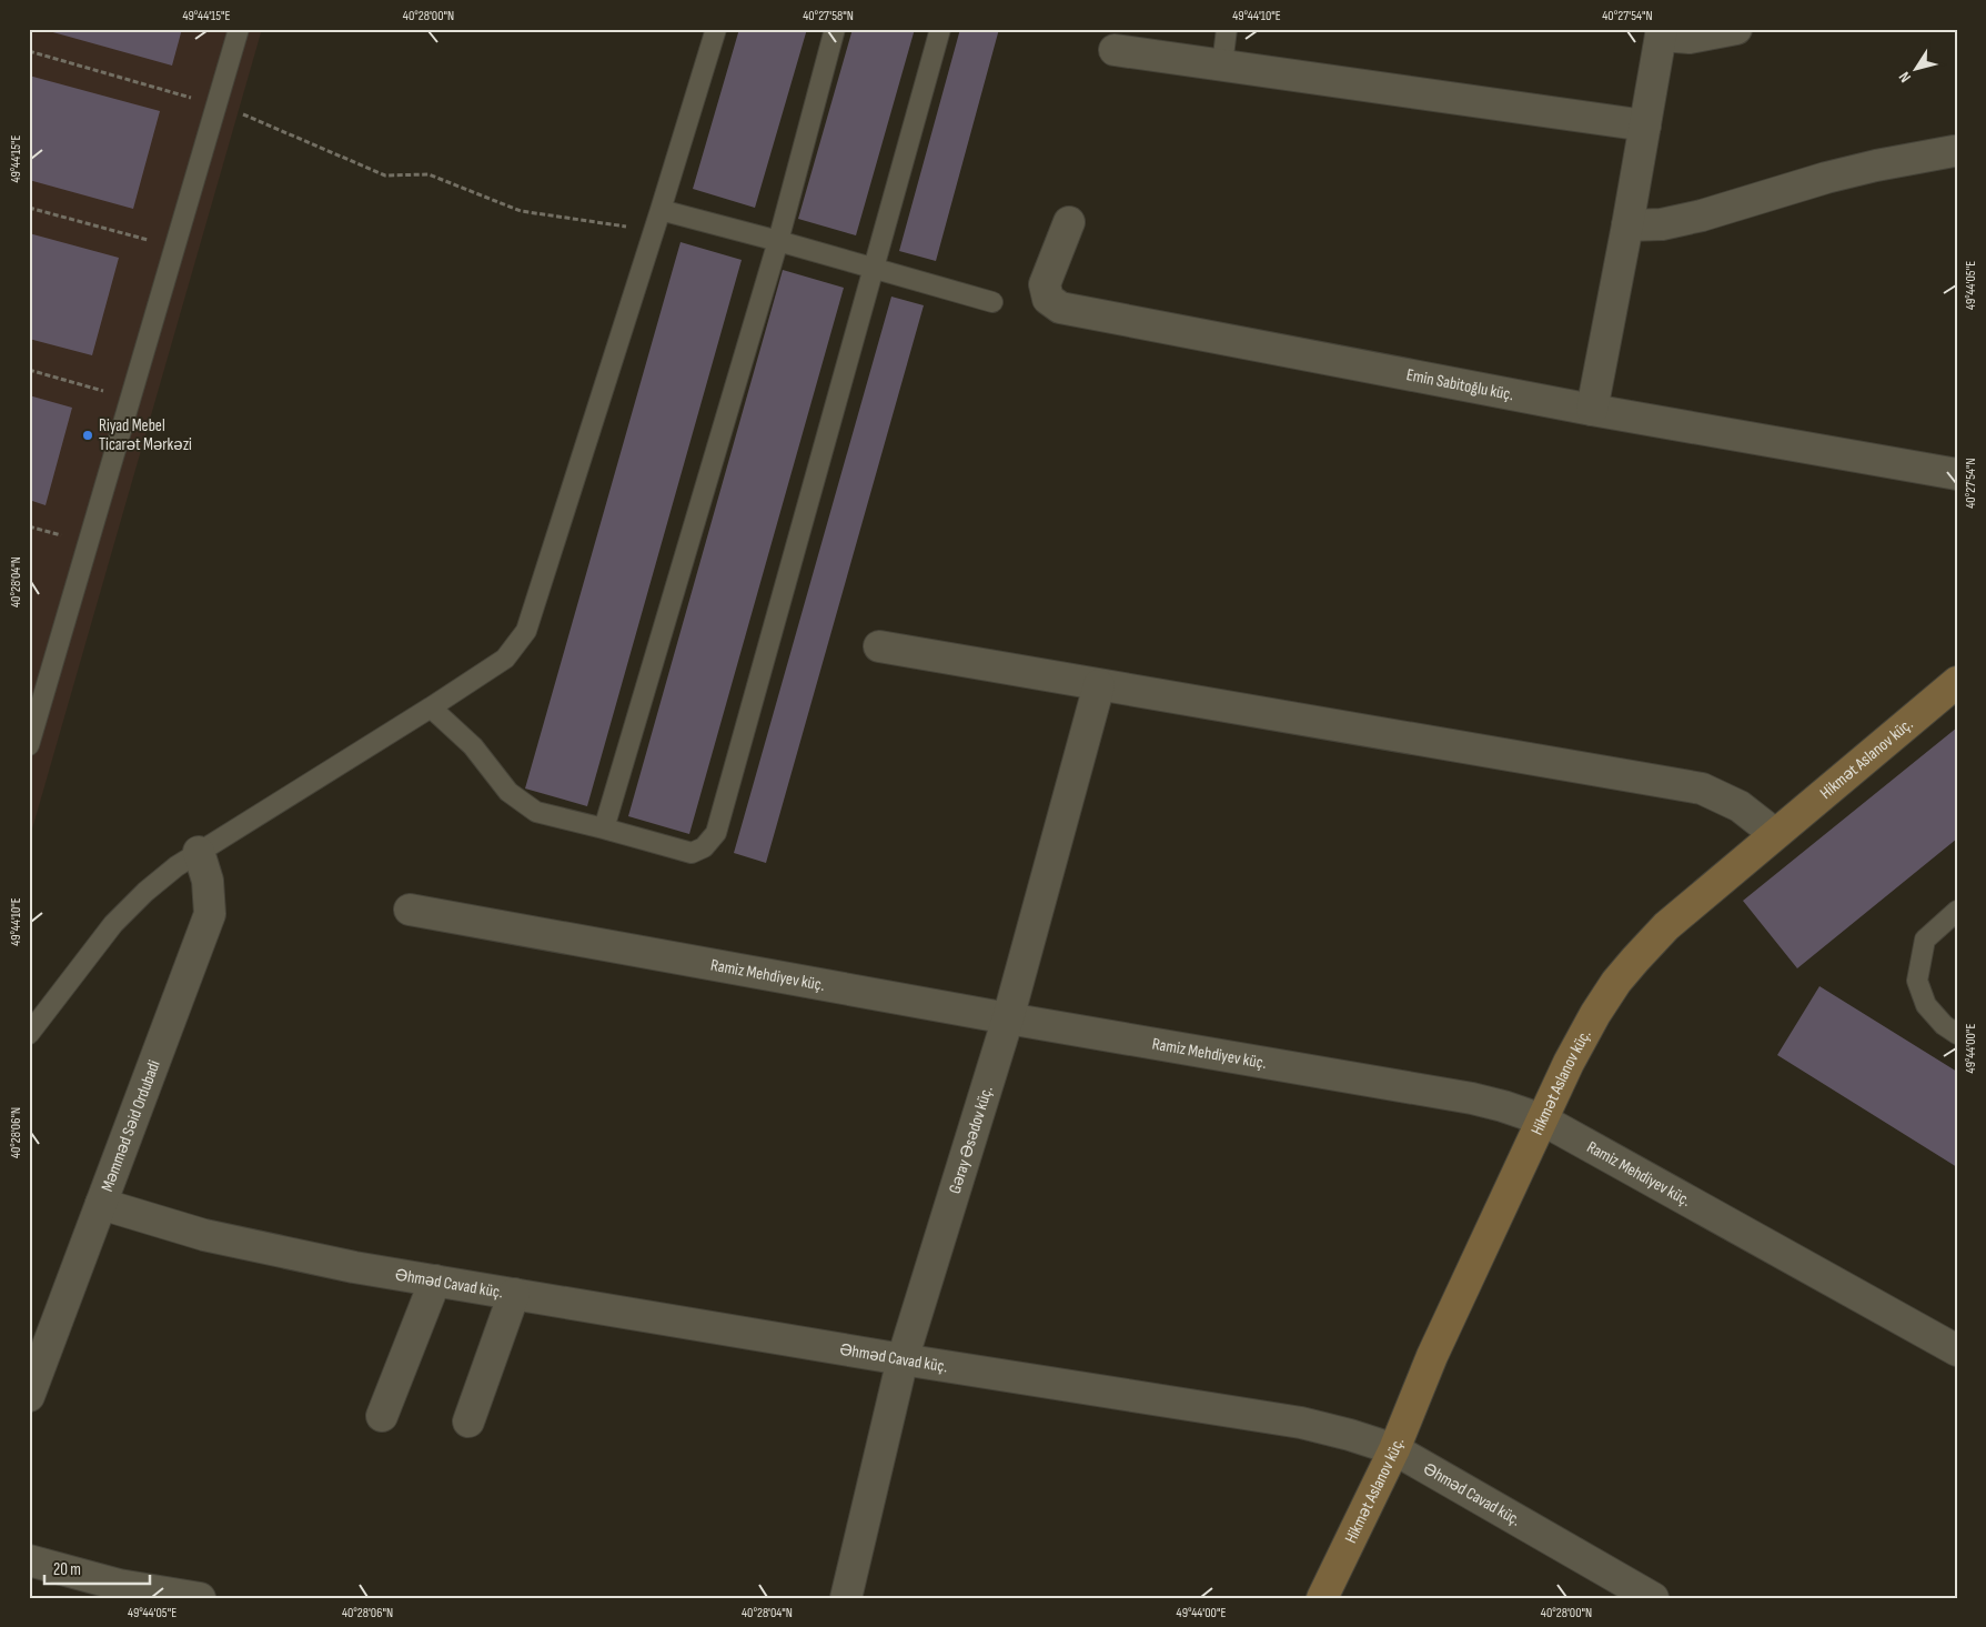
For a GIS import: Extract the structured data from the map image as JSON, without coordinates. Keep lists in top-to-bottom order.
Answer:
{
  "streets": {
    "street": [
      "Emin Sabitoğlu küç.",
      "Hikmət Aslanov küç.",
      "Ramiz Mehdiyev küç.",
      "Məmməd Səid Ordubadi",
      "Gəray Əsədov küç.",
      "Əhməd Cavad küç."
    ]
  },
  "crossings": [
    ["Hikmət Aslanov küç.", "Ramiz Mehdiyev küç."],
    ["Hikmət Aslanov küç.", "Əhməd Cavad küç."],
    ["Ramiz Mehdiyev küç.", "Gəray Əsədov küç."],
    ["Məmməd Səid Ordubadi", "Əhməd Cavad küç."],
    ["Gəray Əsədov küç.", "Əhməd Cavad küç."]
  ],
  "places": ["Riyad Mebel Ticarət Mərkəzi"],
  "scale_bar": "20 m",
  "north": "bottom left",
  "coordinates": [
    "49°44'15\"E",
    "40°28'00\"N",
    "40°27'58\"N",
    "49°44'10\"E",
    "40°27'54\"N",
    "49°44'05\"E",
    "40°28'04\"N",
    "49°44'00\"E",
    "40°28'06\"N"
  ]
}
